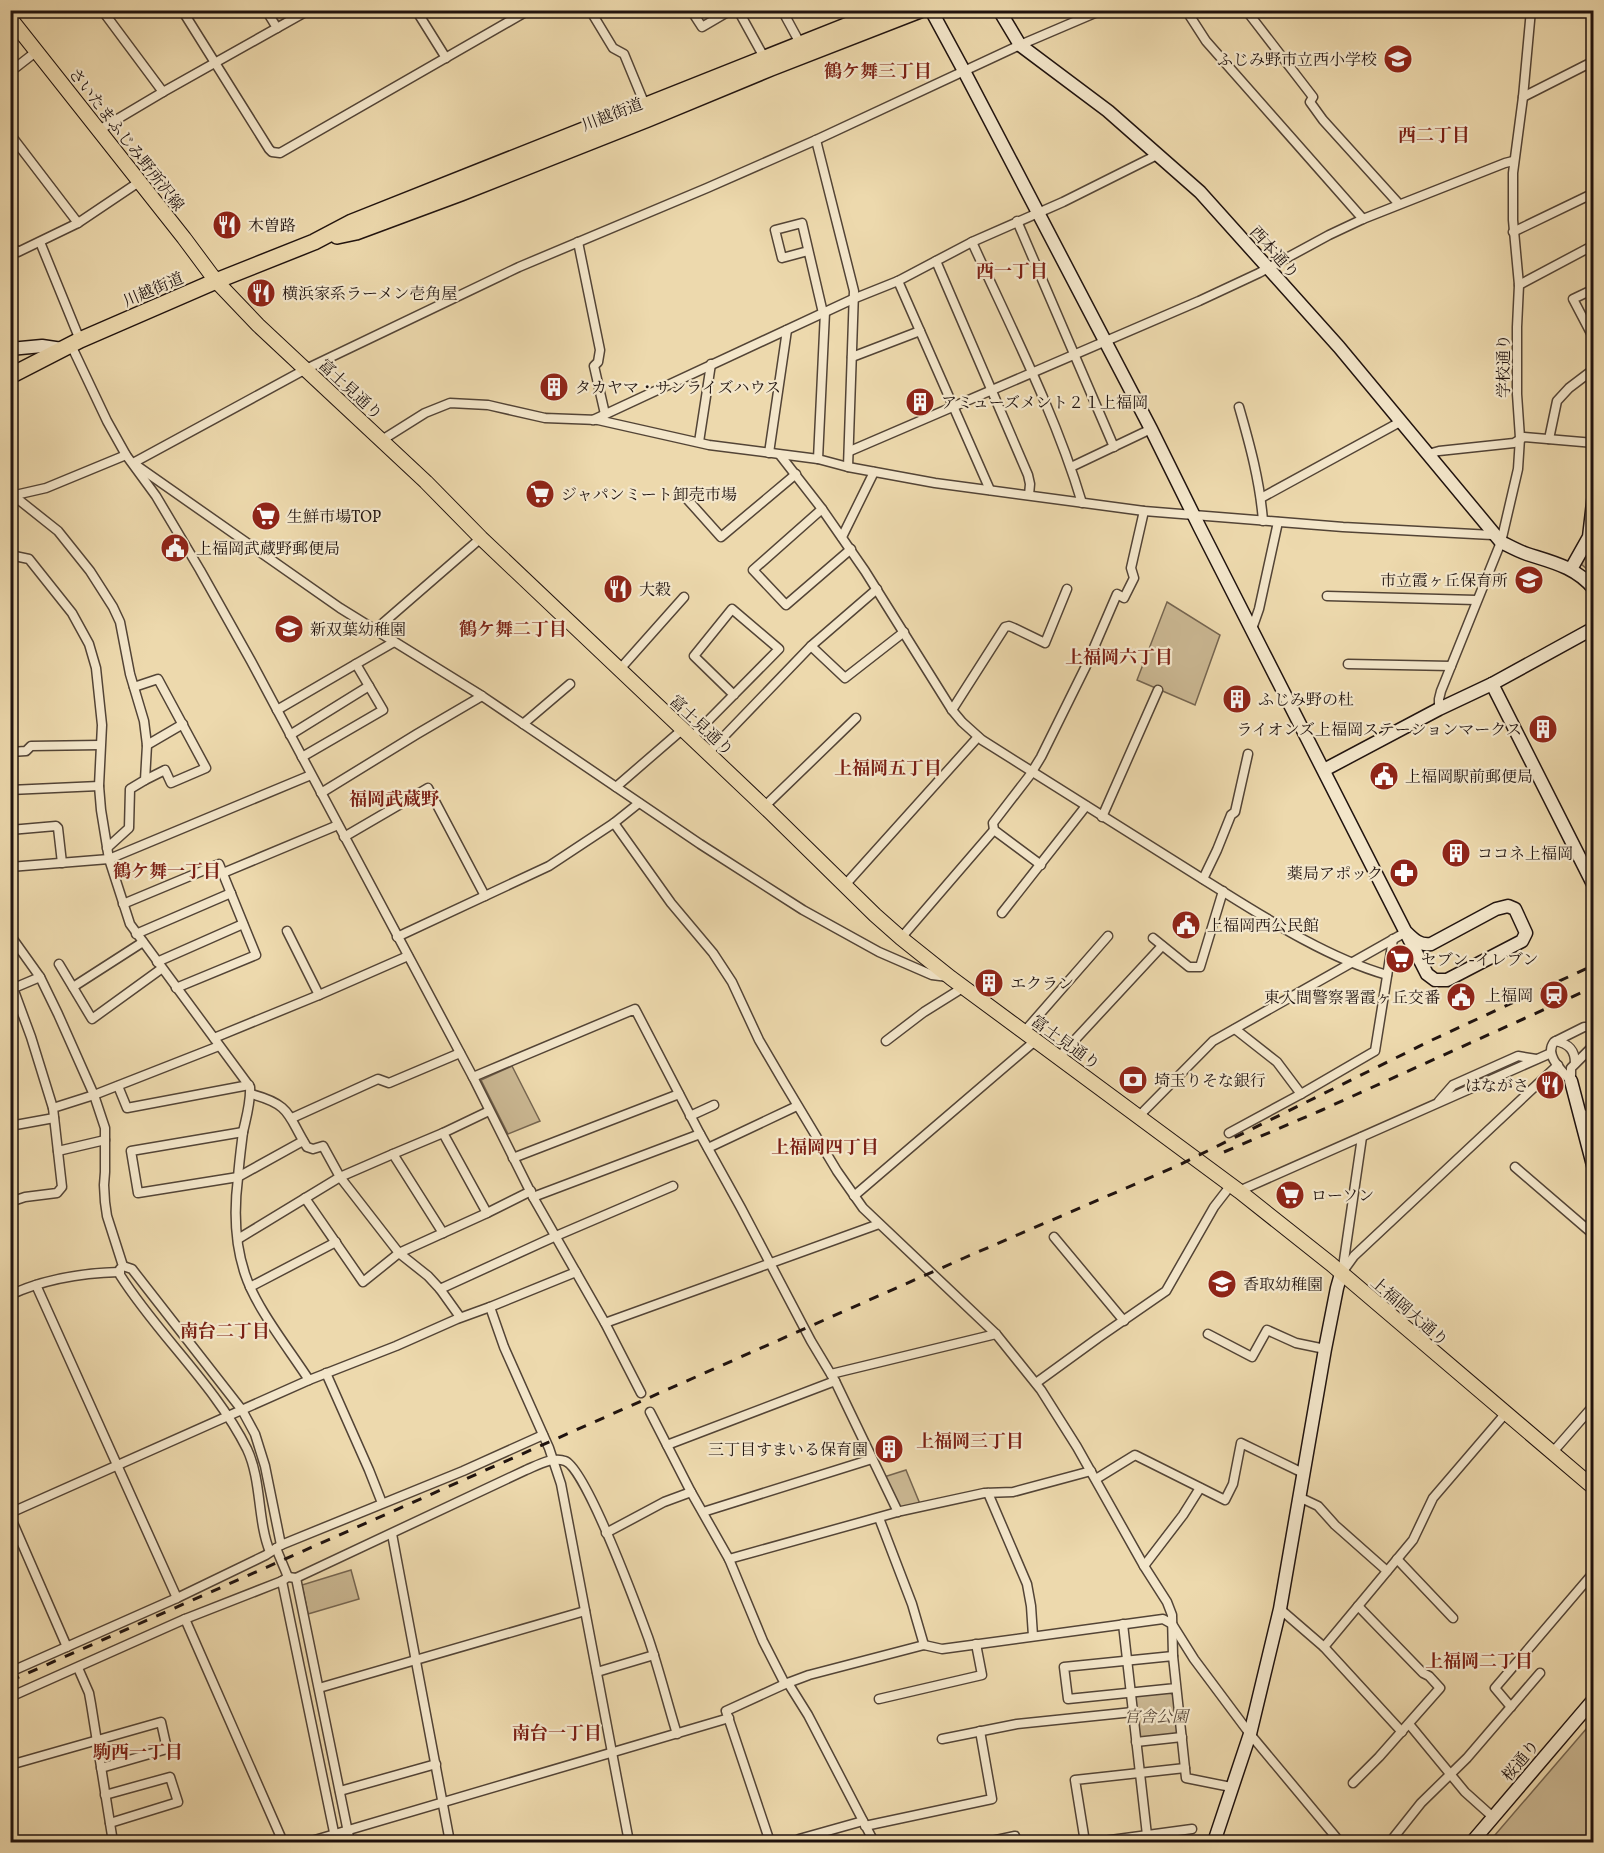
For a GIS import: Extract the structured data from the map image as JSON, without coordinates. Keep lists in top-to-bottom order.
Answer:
{
  "streets": {
    "highway": ["川越街道"],
    "main road": ["さいたまふじみ野所沢線", "富士見通り", "上福岡大通り"],
    "street": ["西本通り", "学校通り", "桜通り"]
  },
  "crossings": [
    ["川越街道", "さいたまふじみ野所沢線"],
    ["川越街道", "富士見通り"],
    ["さいたまふじみ野所沢線", "富士見通り"],
    ["西本通り", "学校通り"],
    ["富士見通り", "上福岡大通り"]
  ],
  "districts": [
    "鶴ケ舞三丁目",
    "西二丁目",
    "西一丁目",
    "鶴ケ舞二丁目",
    "上福岡六丁目",
    "上福岡五丁目",
    "福岡武蔵野",
    "鶴ケ舞一丁目",
    "上福岡四丁目",
    "南台二丁目",
    "上福岡三丁目",
    "上福岡二丁目",
    "南台一丁目",
    "駒西一丁目"
  ],
  "parks": ["官舎公園"],
  "places": {
    "school or university": [
      "ふじみ野市立西小学校",
      "市立霞ヶ丘保育所",
      "新双葉幼稚園",
      "香取幼稚園"
    ],
    "restaurant": [
      "木曽路",
      "横浜家系ラーメン壱角屋",
      "大穀",
      "はながさ"
    ],
    "building": [
      "タカヤマ・サンライズハウス",
      "アミューズメント２１上福岡",
      "ふじみ野の杜",
      "ライオンズ上福岡ステーションマークス",
      "ココネ上福岡",
      "エクラン",
      "三丁目すまいる保育園"
    ],
    "supermarket": [
      "ジャパンミート卸売市場",
      "生鮮市場TOP",
      "セブン-イレブン",
      "ローソン"
    ],
    "public building": [
      "上福岡武蔵野郵便局",
      "上福岡駅前郵便局",
      "上福岡西公民館",
      "東入間警察署霞ヶ丘交番"
    ],
    "pharmacy": ["薬局アポック"],
    "station": ["上福岡"],
    "bank": ["埼玉りそな銀行"]
  }
}
